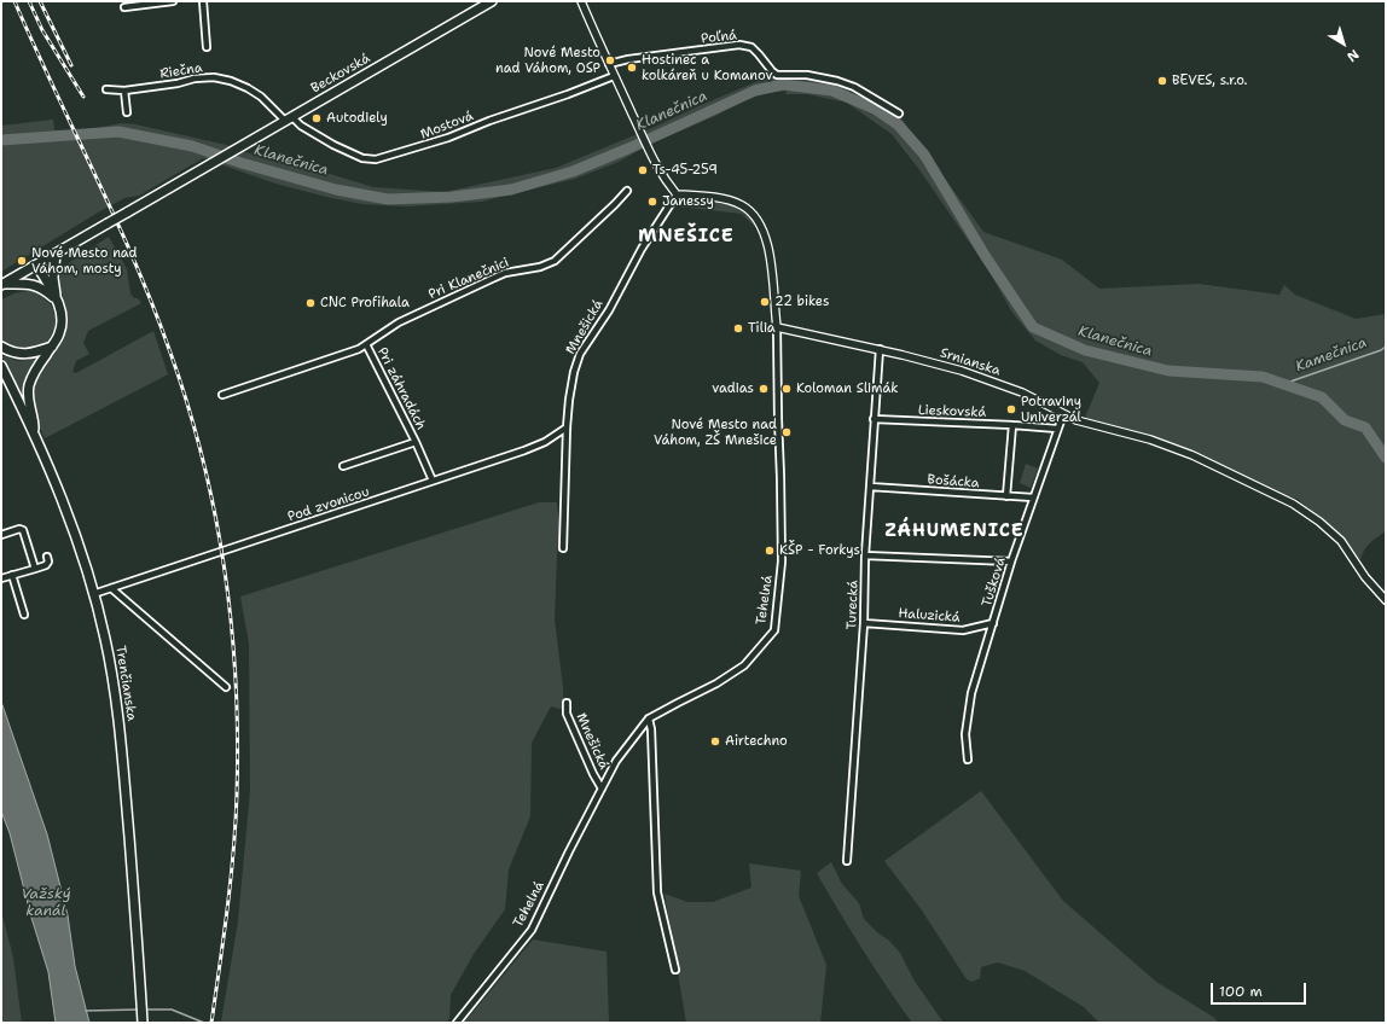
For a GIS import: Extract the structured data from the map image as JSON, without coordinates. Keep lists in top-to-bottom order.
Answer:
{
  "streets": {
    "main road": ["Beckovská", "Trenčianska"],
    "street": [
      "Poľná",
      "Riečna",
      "Mostová",
      "Pri Klanečnici",
      "Mnešická",
      "Srnianska",
      "Pri záhradách",
      "Lieskovská",
      "Bošácka",
      "Pod zvonicou",
      "Tušková",
      "Tehelná",
      "Turecká",
      "Haluzická"
    ]
  },
  "crossings": [
    ["Riečna", "Beckovská"],
    ["Riečna", "Mostová"],
    ["Beckovská", "Mostová"],
    ["Pri Klanečnici", "Pri záhradách"],
    ["Mnešická", "Pod zvonicou"],
    ["Mnešická", "Tehelná"],
    ["Srnianska", "Tušková"],
    ["Srnianska", "Tehelná"],
    ["Srnianska", "Turecká"],
    ["Pri záhradách", "Pod zvonicou"],
    ["Lieskovská", "Tušková"],
    ["Lieskovská", "Turecká"],
    ["Bošácka", "Tušková"],
    ["Bošácka", "Turecká"],
    ["Pod zvonicou", "Trenčianska"],
    ["Tušková", "Haluzická"],
    ["Turecká", "Haluzická"]
  ],
  "districts": ["MNEŠICE", "ZÁHUMENICE"],
  "water": ["Klanečnica", "Kamečnica", "Važský kanál"],
  "places": [
    "Nové Mesto nad Váhom, OSP",
    "Hostinec a kolkáreň u Komanov",
    "BEVES, s.r.o.",
    "Autodiely",
    "Ts-45-259",
    "Janessy",
    "Nové Mesto nad Váhom, mosty",
    "22 bikes",
    "CNC Profihala",
    "Tilia",
    "vadias",
    "Koloman Slimák",
    "Potraviny Univerzál",
    "Nové Mesto nad Váhom, ZŠ Mnešice",
    "KŠP - Forkys",
    "Airtechno"
  ],
  "scale_bar": "100 m",
  "north": "bottom right"
}
